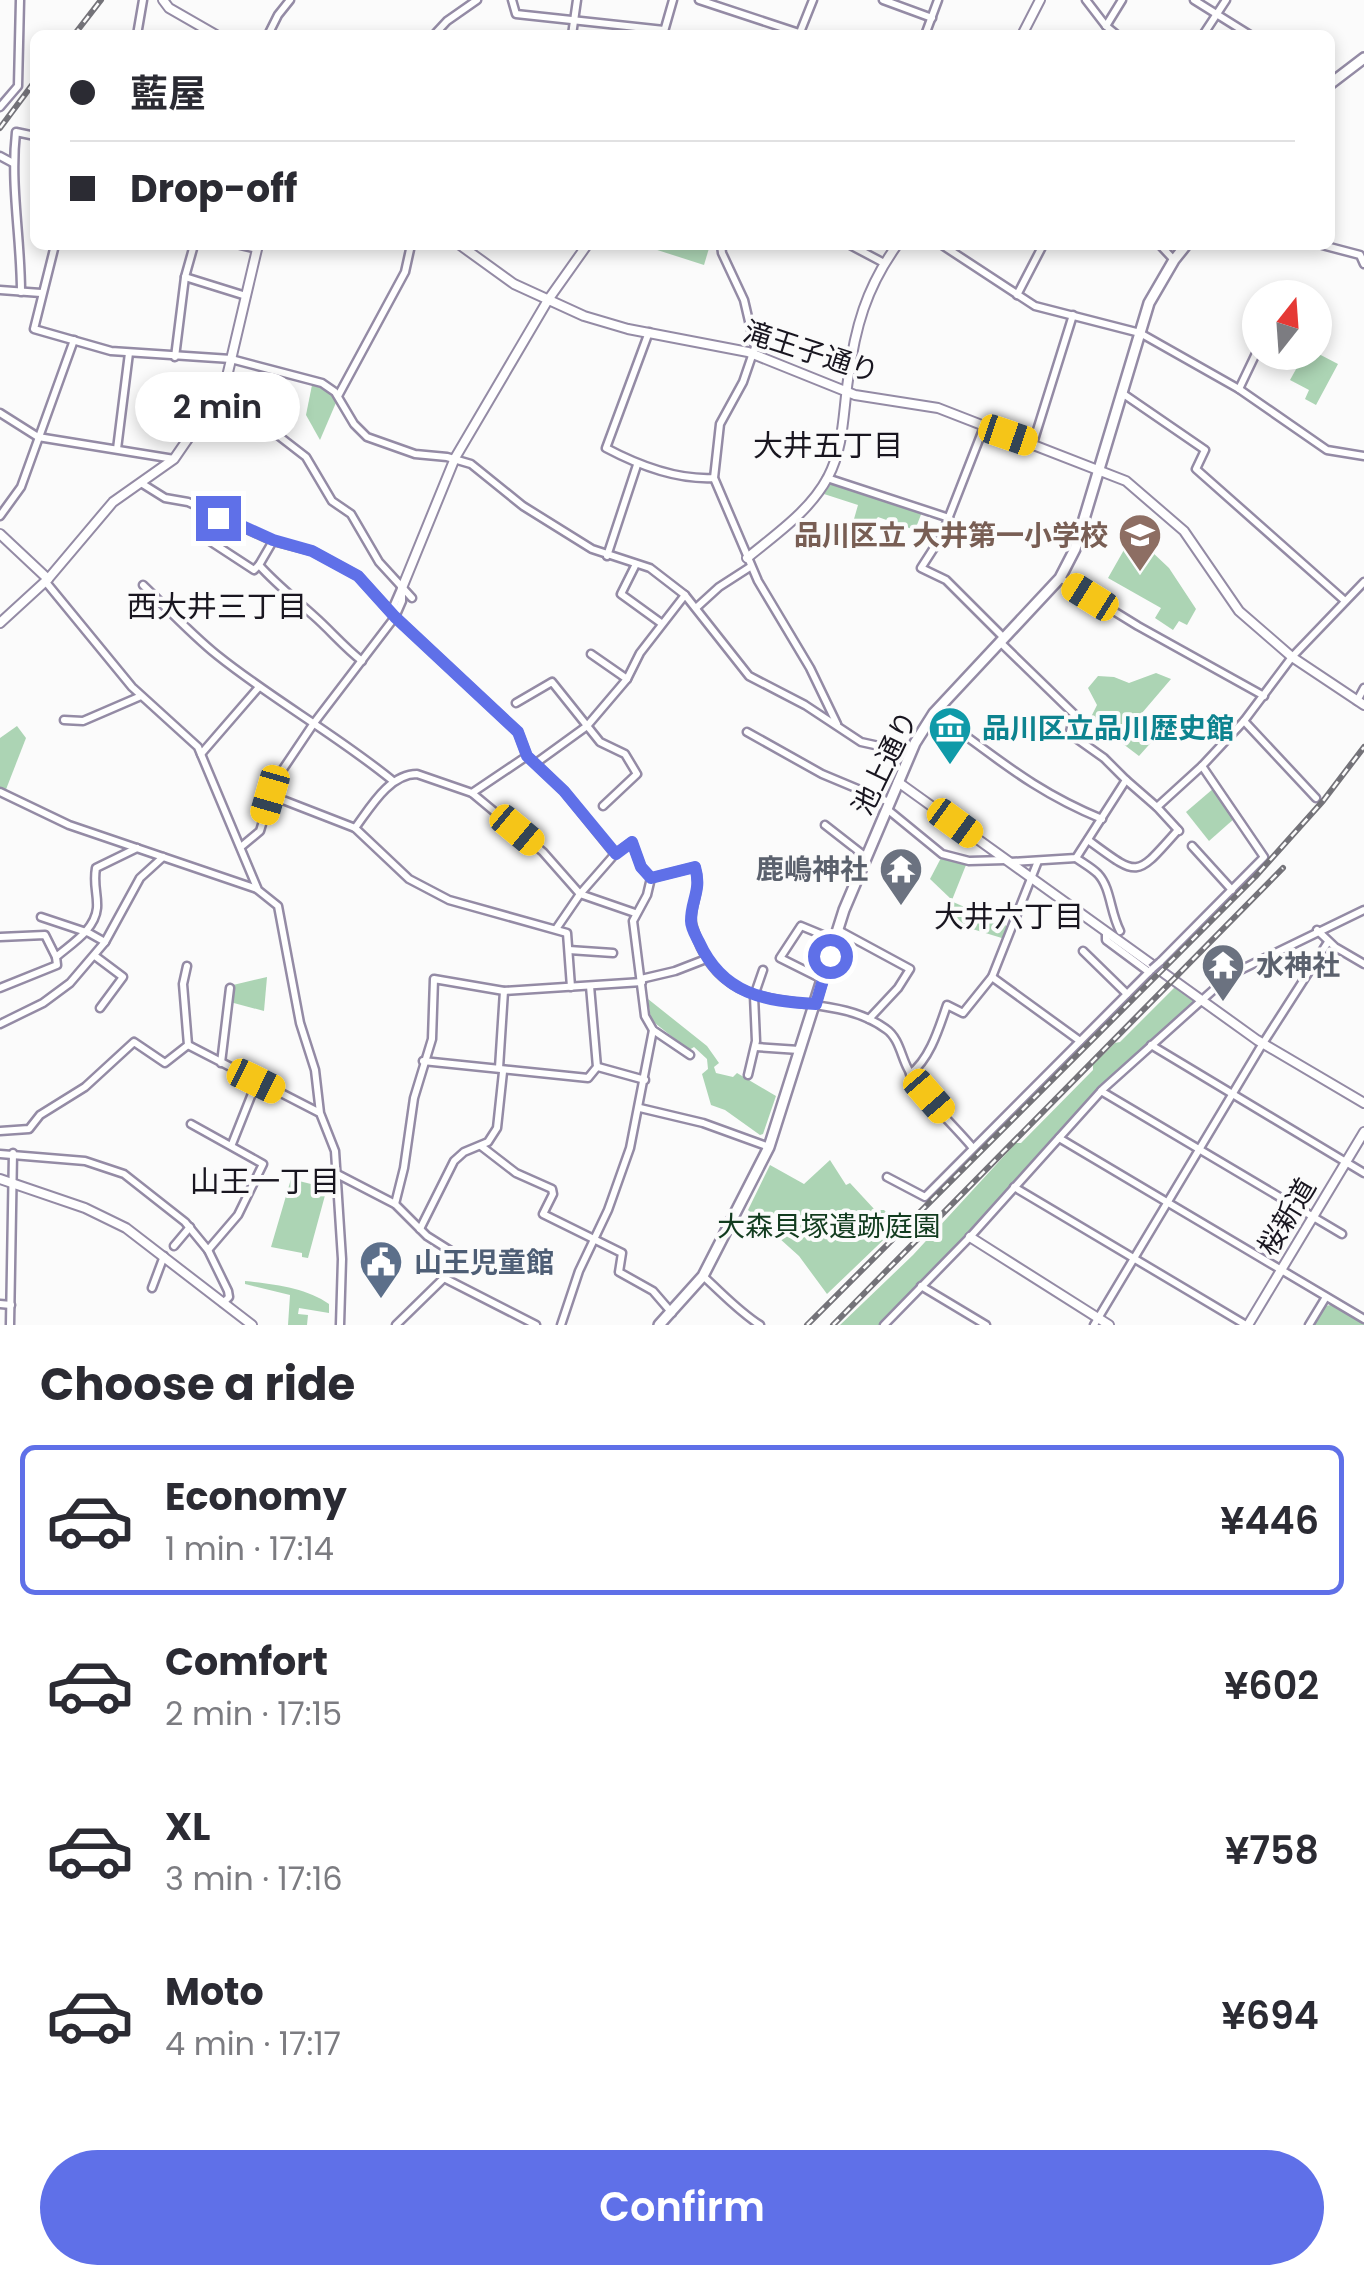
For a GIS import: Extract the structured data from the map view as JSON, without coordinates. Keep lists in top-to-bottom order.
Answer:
{
  "streets": {
    "main road": ["池上通り"],
    "street": ["滝王子通り", "桜新道"]
  },
  "crossings": [
    ["滝王子通り", "池上通り"]
  ],
  "districts": [
    "大井五丁目",
    "西大井三丁目",
    "大井六丁目",
    "山王一丁目"
  ],
  "parks": ["大森貝塚遺跡庭園"],
  "places": {
    "school or university": ["品川区立 大井第一小学校"],
    "museum": ["品川区立品川歴史館"],
    "temple": ["鹿嶋神社", "水神社"],
    "public building": ["山王児童館"]
  },
  "north": "top",
  "page": {
    "banner": ["藍屋", "Drop-off"],
    "bubble": "2 min",
    "heading": "Choose a ride",
    "list": [
      {
        "name": "Economy",
        "note": "1 min · 17:14",
        "value": "¥446"
      },
      {
        "name": "Comfort",
        "note": "2 min · 17:15",
        "value": "¥602"
      },
      {
        "name": "XL",
        "note": "3 min · 17:16",
        "value": "¥758"
      },
      {
        "name": "Moto",
        "note": "4 min · 17:17",
        "value": "¥694"
      }
    ],
    "buttons": "Confirm"
  }
}
